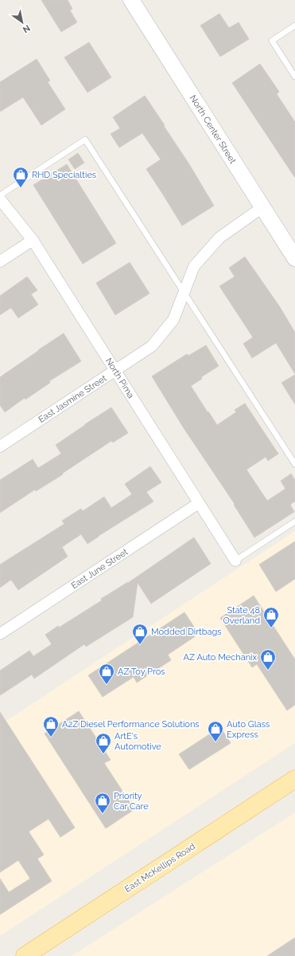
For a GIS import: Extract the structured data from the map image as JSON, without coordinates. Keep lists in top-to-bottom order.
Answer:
{
  "streets": {
    "main road": ["East McKellips Road"],
    "street": [
      "North Center Street",
      "North Pima",
      "East Jasmine Street",
      "East June Street"
    ]
  },
  "crossings": [
    ["North Center Street", "East Jasmine Street"],
    ["North Pima", "East Jasmine Street"],
    ["North Pima", "East June Street"]
  ],
  "places": {
    "shop": [
      "RHD Specialties",
      "State 48 Overland",
      "Modded Dirtbags",
      "AZ Auto Mechanix",
      "AZ Toy Pros",
      "A2Z Diesel Performance Solutions",
      "Auto Glass Express",
      "ArtE's Automotive",
      "Priority Car Care"
    ]
  },
  "north": "bottom right"
}
